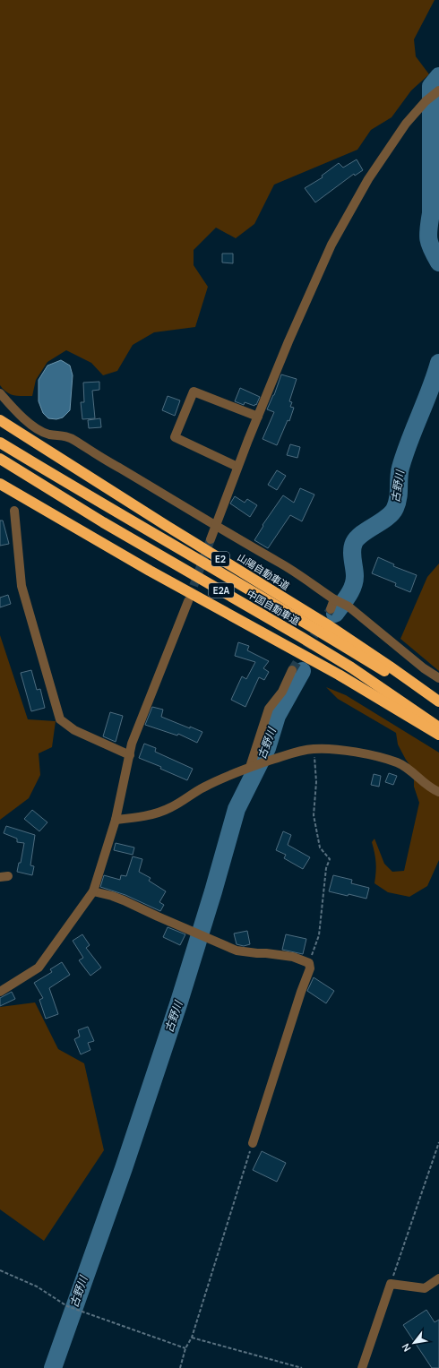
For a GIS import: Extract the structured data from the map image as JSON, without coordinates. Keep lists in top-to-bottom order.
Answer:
{
  "streets": {
    "highway": [
      "E2",
      "山陽自動車道",
      "E2A",
      "中国自動車道"
    ]
  },
  "water": ["古野川"],
  "north": "bottom left"
}
